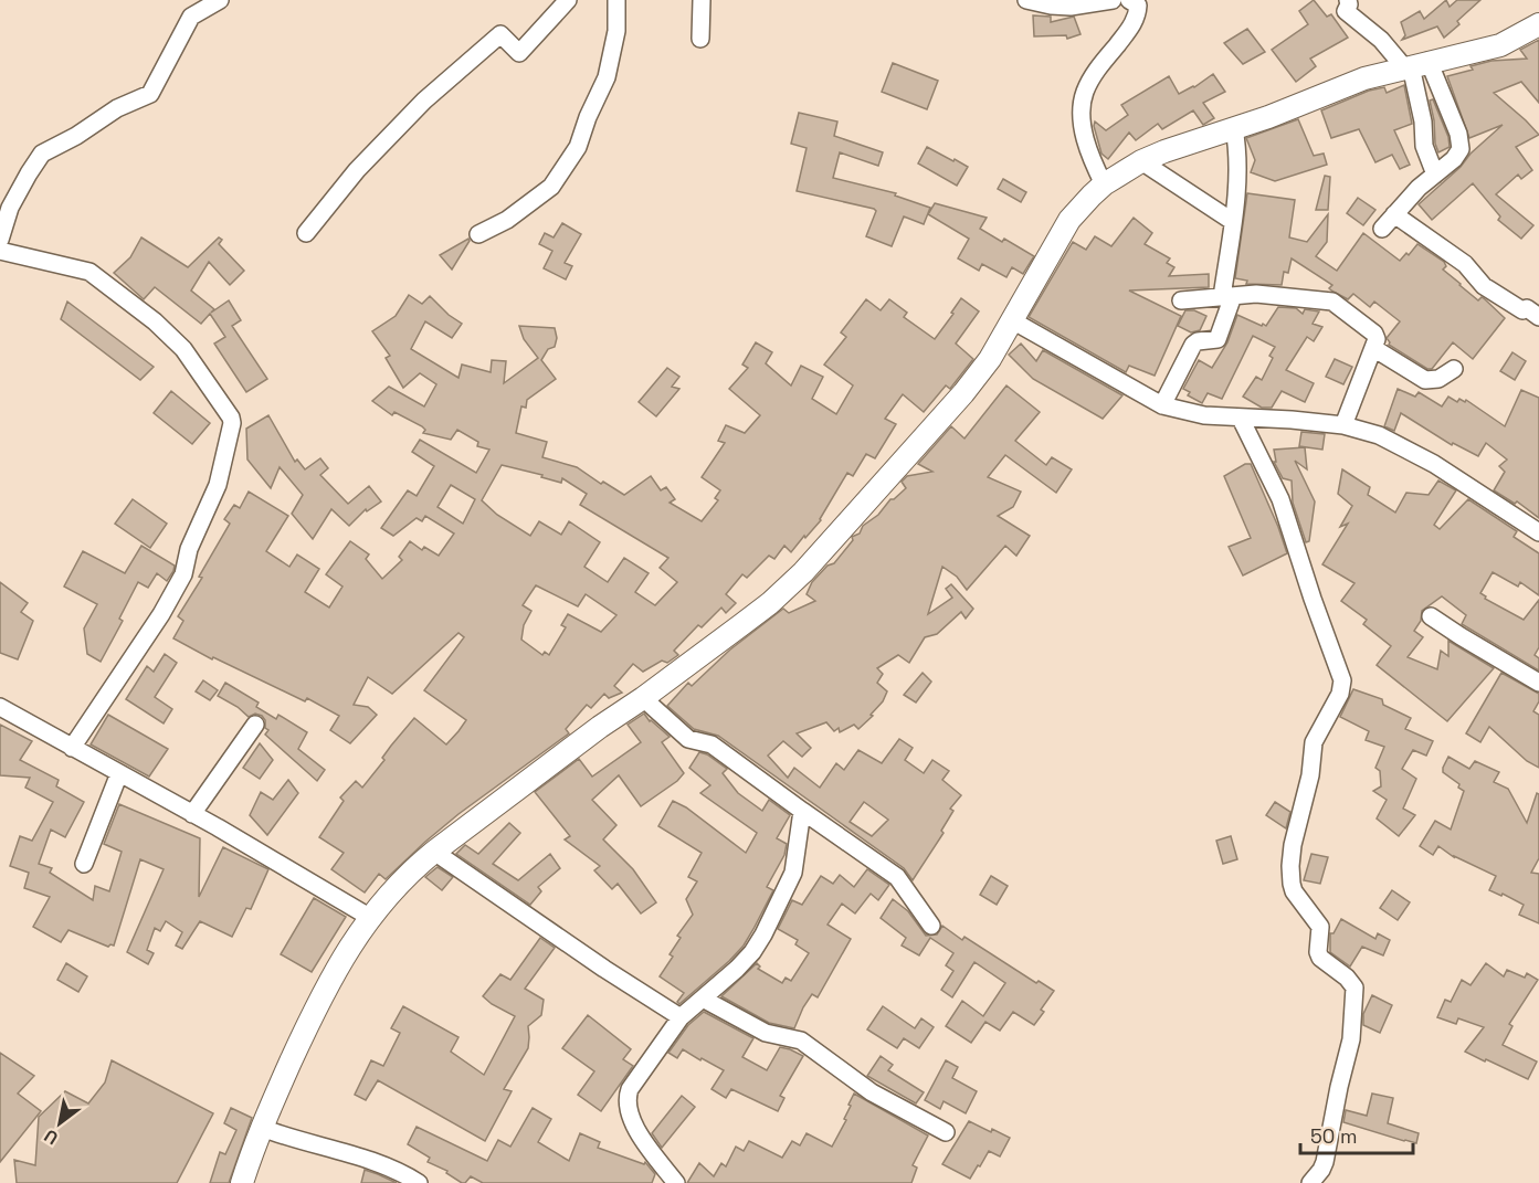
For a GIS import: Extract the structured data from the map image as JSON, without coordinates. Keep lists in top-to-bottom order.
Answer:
{
  "scale_bar": "50 m",
  "north": "bottom left"
}
